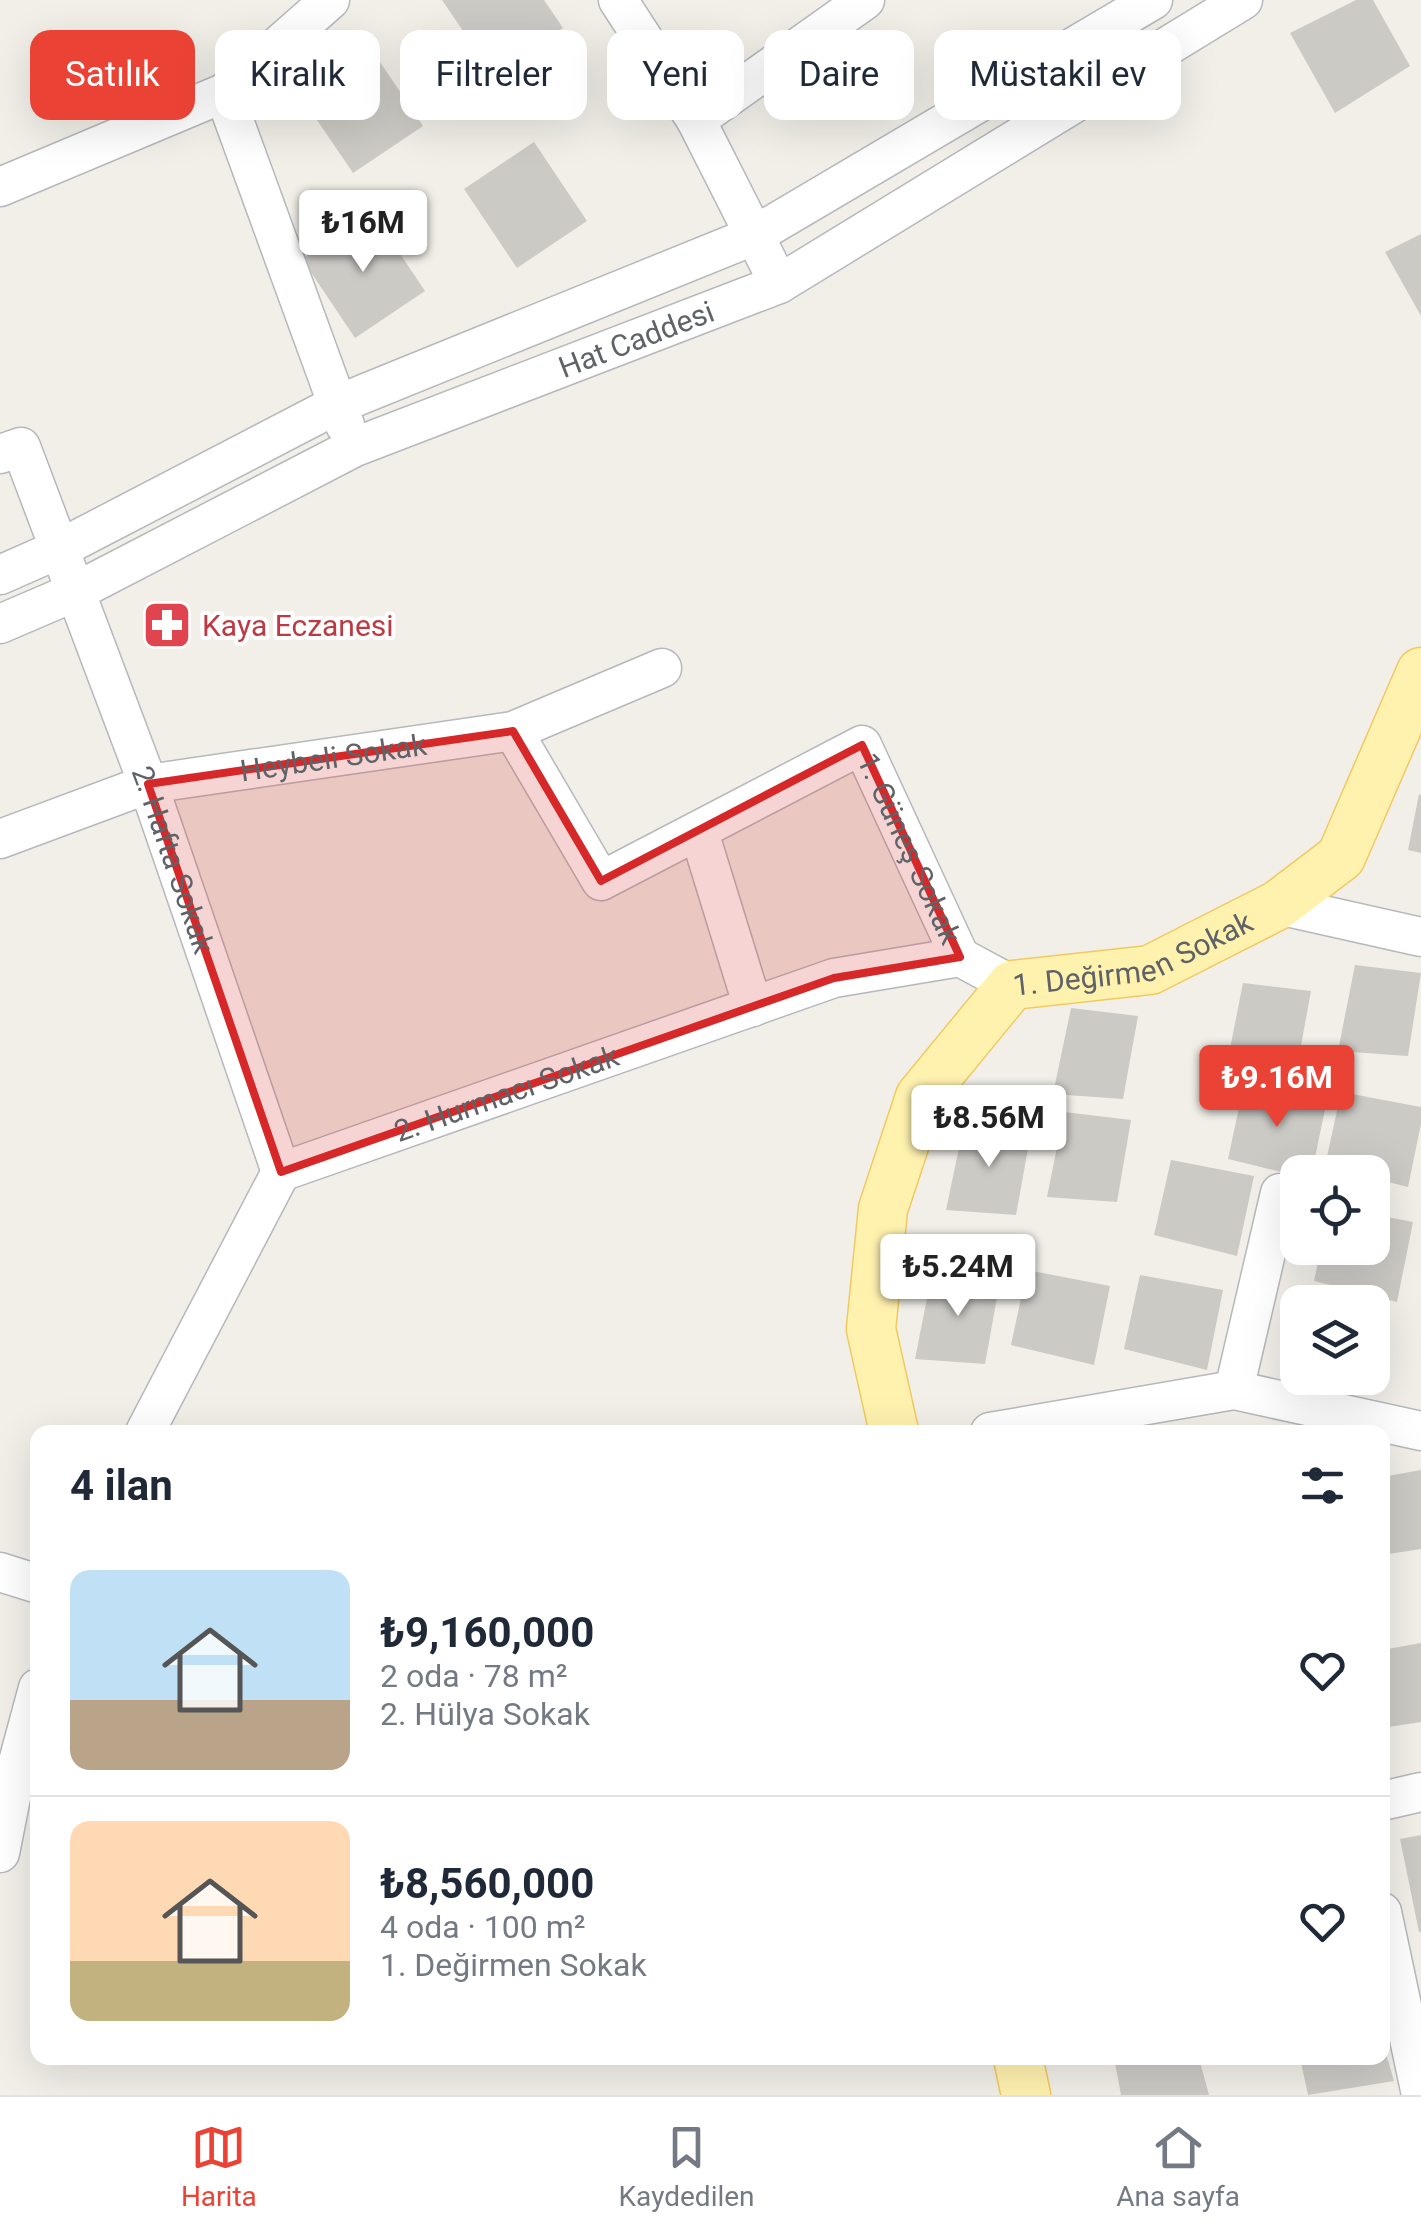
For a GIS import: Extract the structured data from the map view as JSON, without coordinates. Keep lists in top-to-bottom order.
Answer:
{
  "streets": {
    "main road": ["1. Değirmen Sokak"],
    "street": [
      "Hat Caddesi",
      "Heybeli Sokak",
      "1. Güneş Sokak",
      "2. Hafta Sokak",
      "2. Hurmacı Sokak"
    ]
  },
  "crossings": [
    ["Hat Caddesi", "2. Hafta Sokak"],
    ["Heybeli Sokak", "1. Güneş Sokak"],
    ["Heybeli Sokak", "2. Hafta Sokak"],
    ["1. Güneş Sokak", "2. Hurmacı Sokak"],
    ["2. Hafta Sokak", "2. Hurmacı Sokak"]
  ],
  "places": {
    "pharmacy": ["Kaya Eczanesi"]
  },
  "page": {
    "chip": [
      "Satılık",
      "Kiralık",
      "Filtreler",
      "Yeni",
      "Daire",
      "Müstakil ev"
    ],
    "price": [
      "₺16M",
      "₺9.16M",
      "₺8.56M",
      "₺5.24M"
    ],
    "heading": "4 ilan",
    "list": [
      {
        "name": "₺9,160,000",
        "note": "2 oda · 78 m² · 2. Hülya Sokak"
      },
      {
        "name": "₺8,560,000",
        "note": "4 oda · 100 m² · 1. Değirmen Sokak"
      }
    ],
    "tabs": ["Harita", "Kaydedilen", "Ana sayfa"]
  }
}
